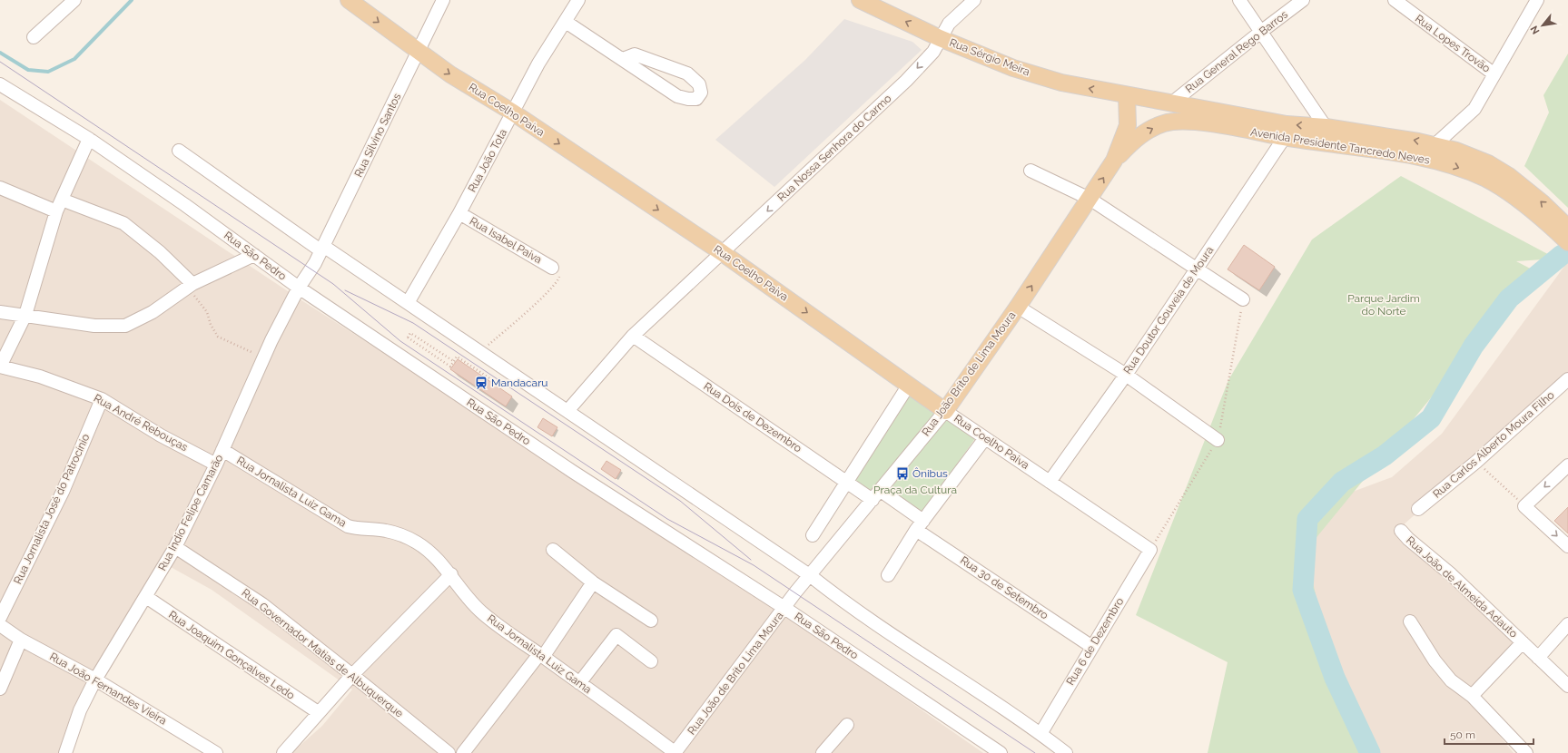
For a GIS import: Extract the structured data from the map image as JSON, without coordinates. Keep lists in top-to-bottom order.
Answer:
{
  "streets": {
    "main road": [
      "Rua Sérgio Meira",
      "Rua Coelho Paiva",
      "Avenida Presidente Tancredo Neves",
      "Rua João Brito de Lima Moura"
    ],
    "street": [
      "Rua Lopes Trovão",
      "Rua General Rego Barros",
      "Rua Silvino Santos",
      "Rua Nossa Senhora do Carmo",
      "Rua João Tota",
      "Rua Isabel Paiva",
      "Rua São Pedro",
      "Rua Doutor Gouveia de Moura",
      "Rua Dois de Dezembro",
      "Rua André Rebouças",
      "Rua Carlos Alberto Moura Filho",
      "Rua Jornalista Luiz Gama",
      "Rua Jornalista José do Patrocínio",
      "Rua Indio Felipe Camarão",
      "Rua João de Almeida Adauto",
      "Rua 30 de Setembro",
      "Rua 6 de Dezembro",
      "Rua Governador Matias de Albuquerque",
      "Rua Joaquim Gonçalves Ledo",
      "Rua João de Brito Lima Moura",
      "Rua João Fernandes Vieira"
    ]
  },
  "crossings": [
    ["Rua General Rego Barros", "Avenida Presidente Tancredo Neves"],
    ["Rua Sérgio Meira", "Avenida Presidente Tancredo Neves"],
    ["Rua Sérgio Meira", "Rua Nossa Senhora do Carmo"],
    ["Rua Coelho Paiva", "Rua Silvino Santos"],
    ["Rua Coelho Paiva", "Rua Nossa Senhora do Carmo"],
    ["Rua Coelho Paiva", "Rua João Tota"],
    ["Rua Coelho Paiva", "Rua Doutor Gouveia de Moura"],
    ["Rua Coelho Paiva", "Rua João Brito de Lima Moura"],
    ["Rua Coelho Paiva", "Rua 6 de Dezembro"],
    ["Rua Silvino Santos", "Rua Indio Felipe Camarão"],
    ["Avenida Presidente Tancredo Neves", "Rua Doutor Gouveia de Moura"],
    ["Avenida Presidente Tancredo Neves", "Rua João Brito de Lima Moura"],
    ["Rua Nossa Senhora do Carmo", "Rua Dois de Dezembro"],
    ["Rua João Tota", "Rua Isabel Paiva"],
    ["Rua São Pedro", "Rua Indio Felipe Camarão"],
    ["Rua São Pedro", "Rua João de Brito Lima Moura"],
    ["Rua João Brito de Lima Moura", "Rua Dois de Dezembro"],
    ["Rua João Brito de Lima Moura", "Rua 30 de Setembro"],
    ["Rua João Brito de Lima Moura", "Rua João de Brito Lima Moura"],
    ["Rua Dois de Dezembro", "Rua 30 de Setembro"],
    ["Rua André Rebouças", "Rua Jornalista José do Patrocínio"],
    ["Rua André Rebouças", "Rua Indio Felipe Camarão"],
    ["Rua Jornalista Luiz Gama", "Rua Indio Felipe Camarão"],
    ["Rua Jornalista Luiz Gama", "Rua João de Brito Lima Moura"],
    ["Rua Indio Felipe Camarão", "Rua Governador Matias de Albuquerque"],
    ["Rua Indio Felipe Camarão", "Rua Joaquim Gonçalves Ledo"],
    ["Rua Indio Felipe Camarão", "Rua João Fernandes Vieira"],
    ["Rua 30 de Setembro", "Rua 6 de Dezembro"]
  ],
  "one_way": ["Rua Sérgio Meira", "Rua Coelho Paiva", "Rua Nossa Senhora do Carmo"],
  "parks": ["Parque Jardim do Norte", "Praça da Cultura"],
  "places": {
    "station": ["Mandacaru"],
    "bus stop": ["Ônibus"]
  },
  "scale_bar": "50 m",
  "north": "bottom left"
}
